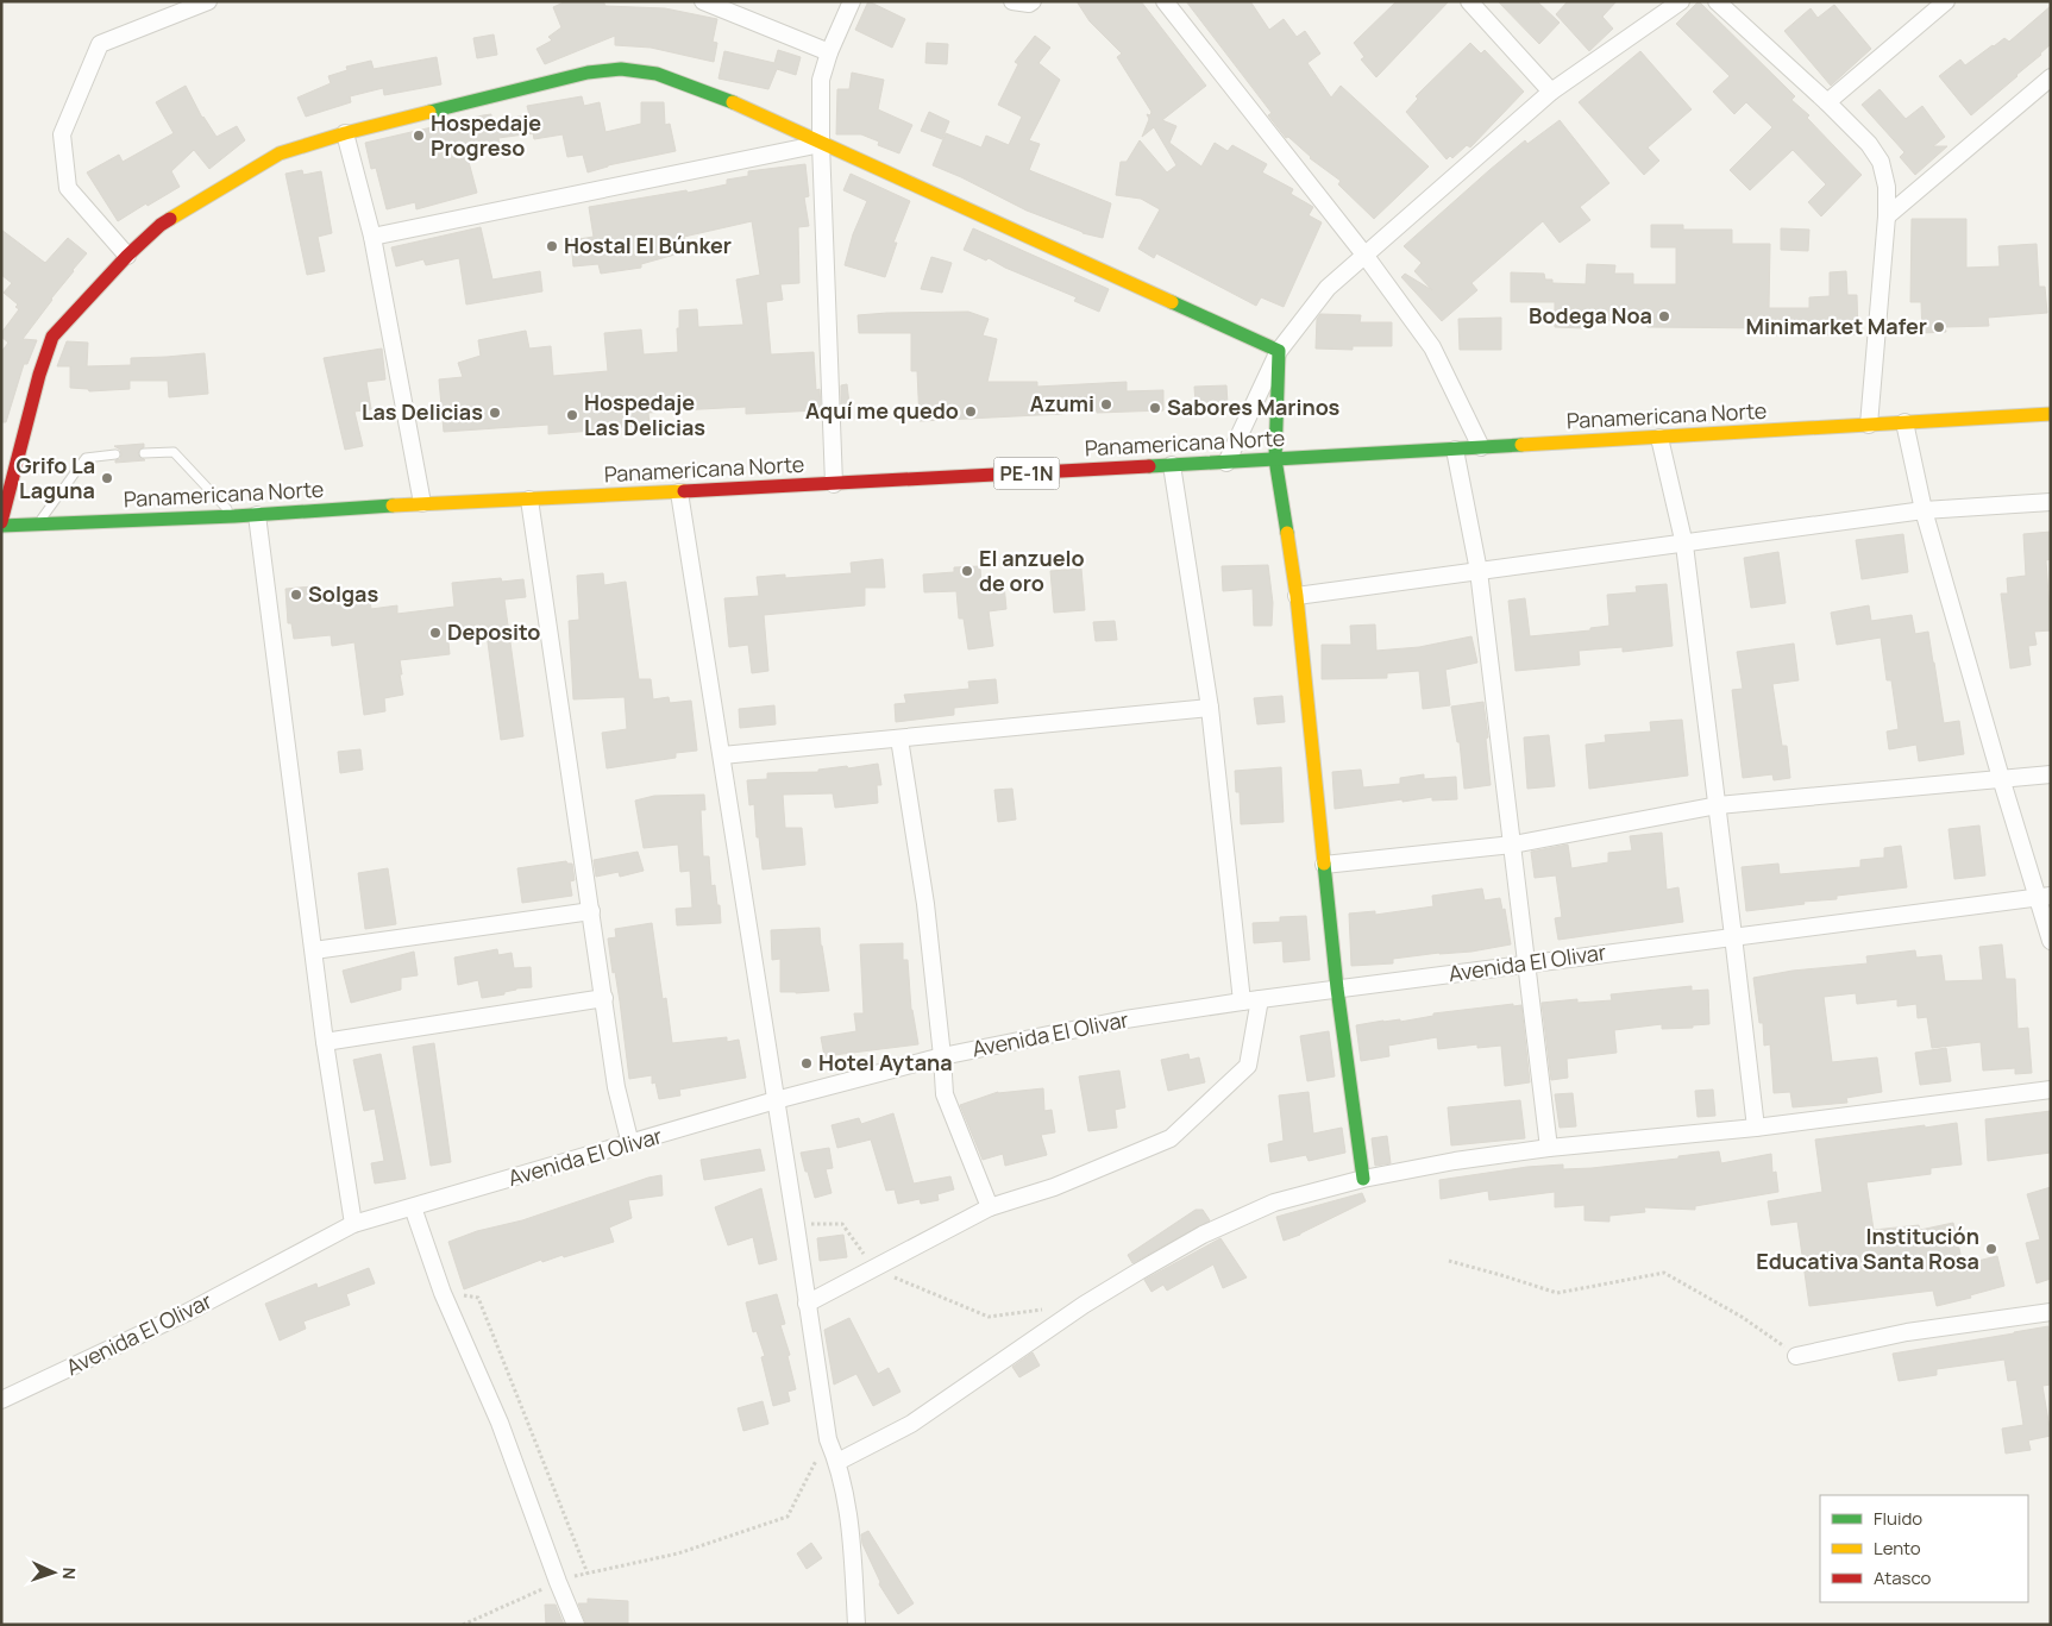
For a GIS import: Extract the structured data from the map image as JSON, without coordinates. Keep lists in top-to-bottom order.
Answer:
{
  "streets": {
    "main road": ["Panamericana Norte", "PE-1N"],
    "street": ["Avenida El Olivar"]
  },
  "places": [
    "Hospedaje Progreso",
    "Hostal El Búnker",
    "Bodega Noa",
    "Minimarket Mafer",
    "Azumi",
    "Sabores Marinos",
    "Aquí me quedo",
    "Las Delicias",
    "Hospedaje Las Delicias",
    "Grifo La Laguna",
    "El anzuelo de oro",
    "Solgas",
    "Deposito",
    "Hotel Aytana",
    "Institución Educativa Santa Rosa"
  ],
  "legend": ["Fluido", "Lento", "Atasco"],
  "north": "right"
}
